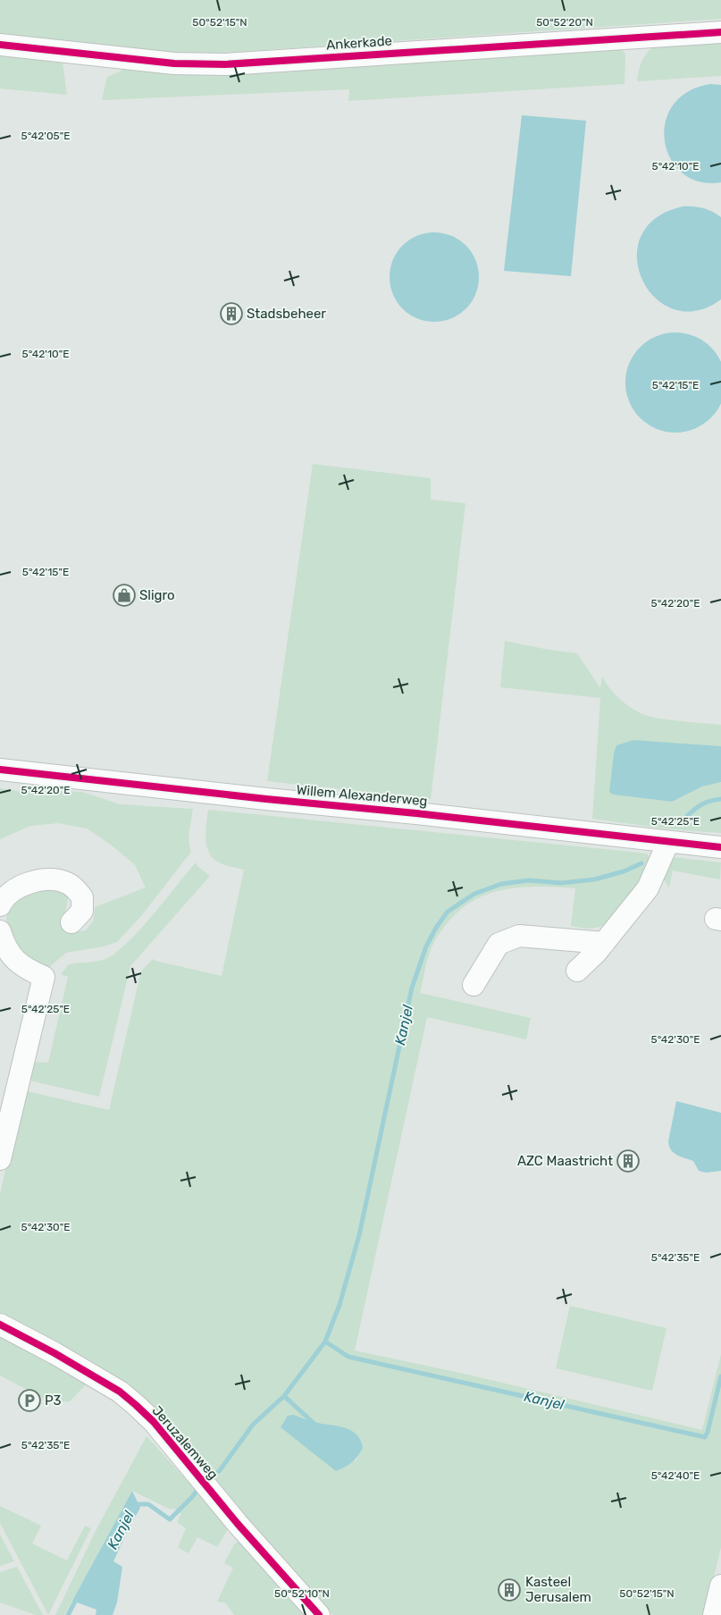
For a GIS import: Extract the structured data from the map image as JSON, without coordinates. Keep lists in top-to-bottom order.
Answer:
{
  "streets": {
    "street": ["Ankerkade", "Willem Alexanderweg", "Jeruzalemweg"]
  },
  "water": ["Kanjel"],
  "places": {
    "building": ["Stadsbeheer", "AZC Maastricht", "Kasteel Jerusalem"],
    "shop": ["Sligro"],
    "parking": ["P3"]
  },
  "coordinates": [
    "50°52'15\"N",
    "50°52'20\"N",
    "5°42'05\"E",
    "5°42'10\"E",
    "5°42'15\"E",
    "5°42'20\"E",
    "5°42'25\"E",
    "5°42'30\"E",
    "5°42'35\"E",
    "5°42'40\"E",
    "50°52'10\"N"
  ]
}
